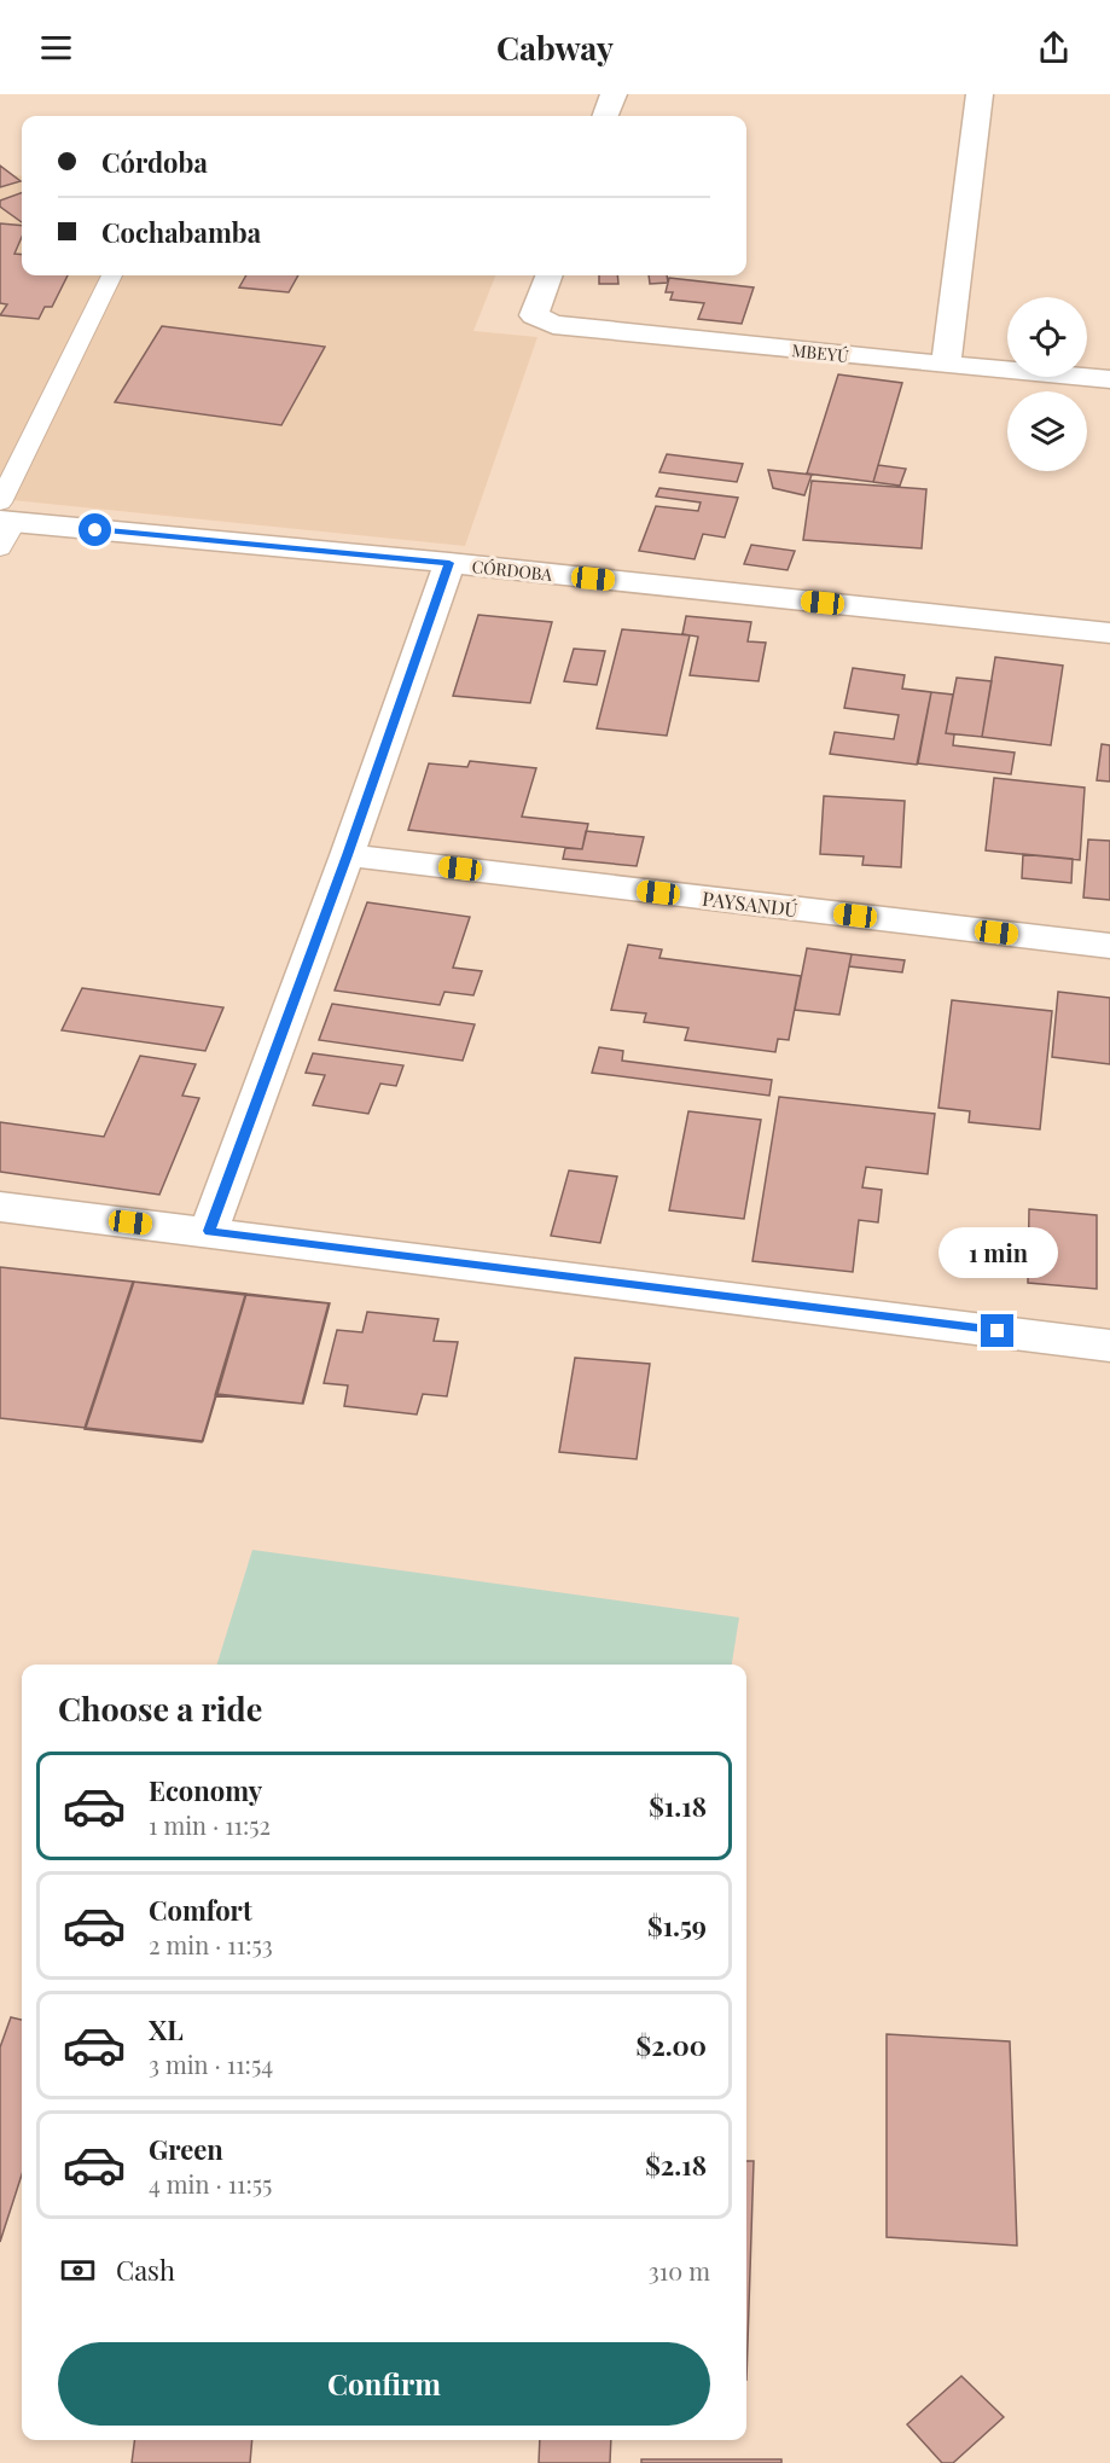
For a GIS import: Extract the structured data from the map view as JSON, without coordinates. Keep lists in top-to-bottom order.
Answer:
{
  "streets": {
    "street": ["MBEYÚ", "CÓRDOBA", "PAYSANDÚ"]
  },
  "page": {
    "header": "Cabway",
    "banner": ["Córdoba", "Cochabamba"],
    "bubble": "1 min",
    "heading": "Choose a ride",
    "list": [
      {
        "name": "Economy",
        "note": "1 min · 11:52",
        "value": "$1.18"
      },
      {
        "name": "Comfort",
        "note": "2 min · 11:53",
        "value": "$1.59"
      },
      {
        "name": "XL",
        "note": "3 min · 11:54",
        "value": "$2.00"
      },
      {
        "name": "Green",
        "note": "4 min · 11:55",
        "value": "$2.18"
      }
    ],
    "pay": ["Cash", "310 m"],
    "buttons": "Confirm"
  }
}
